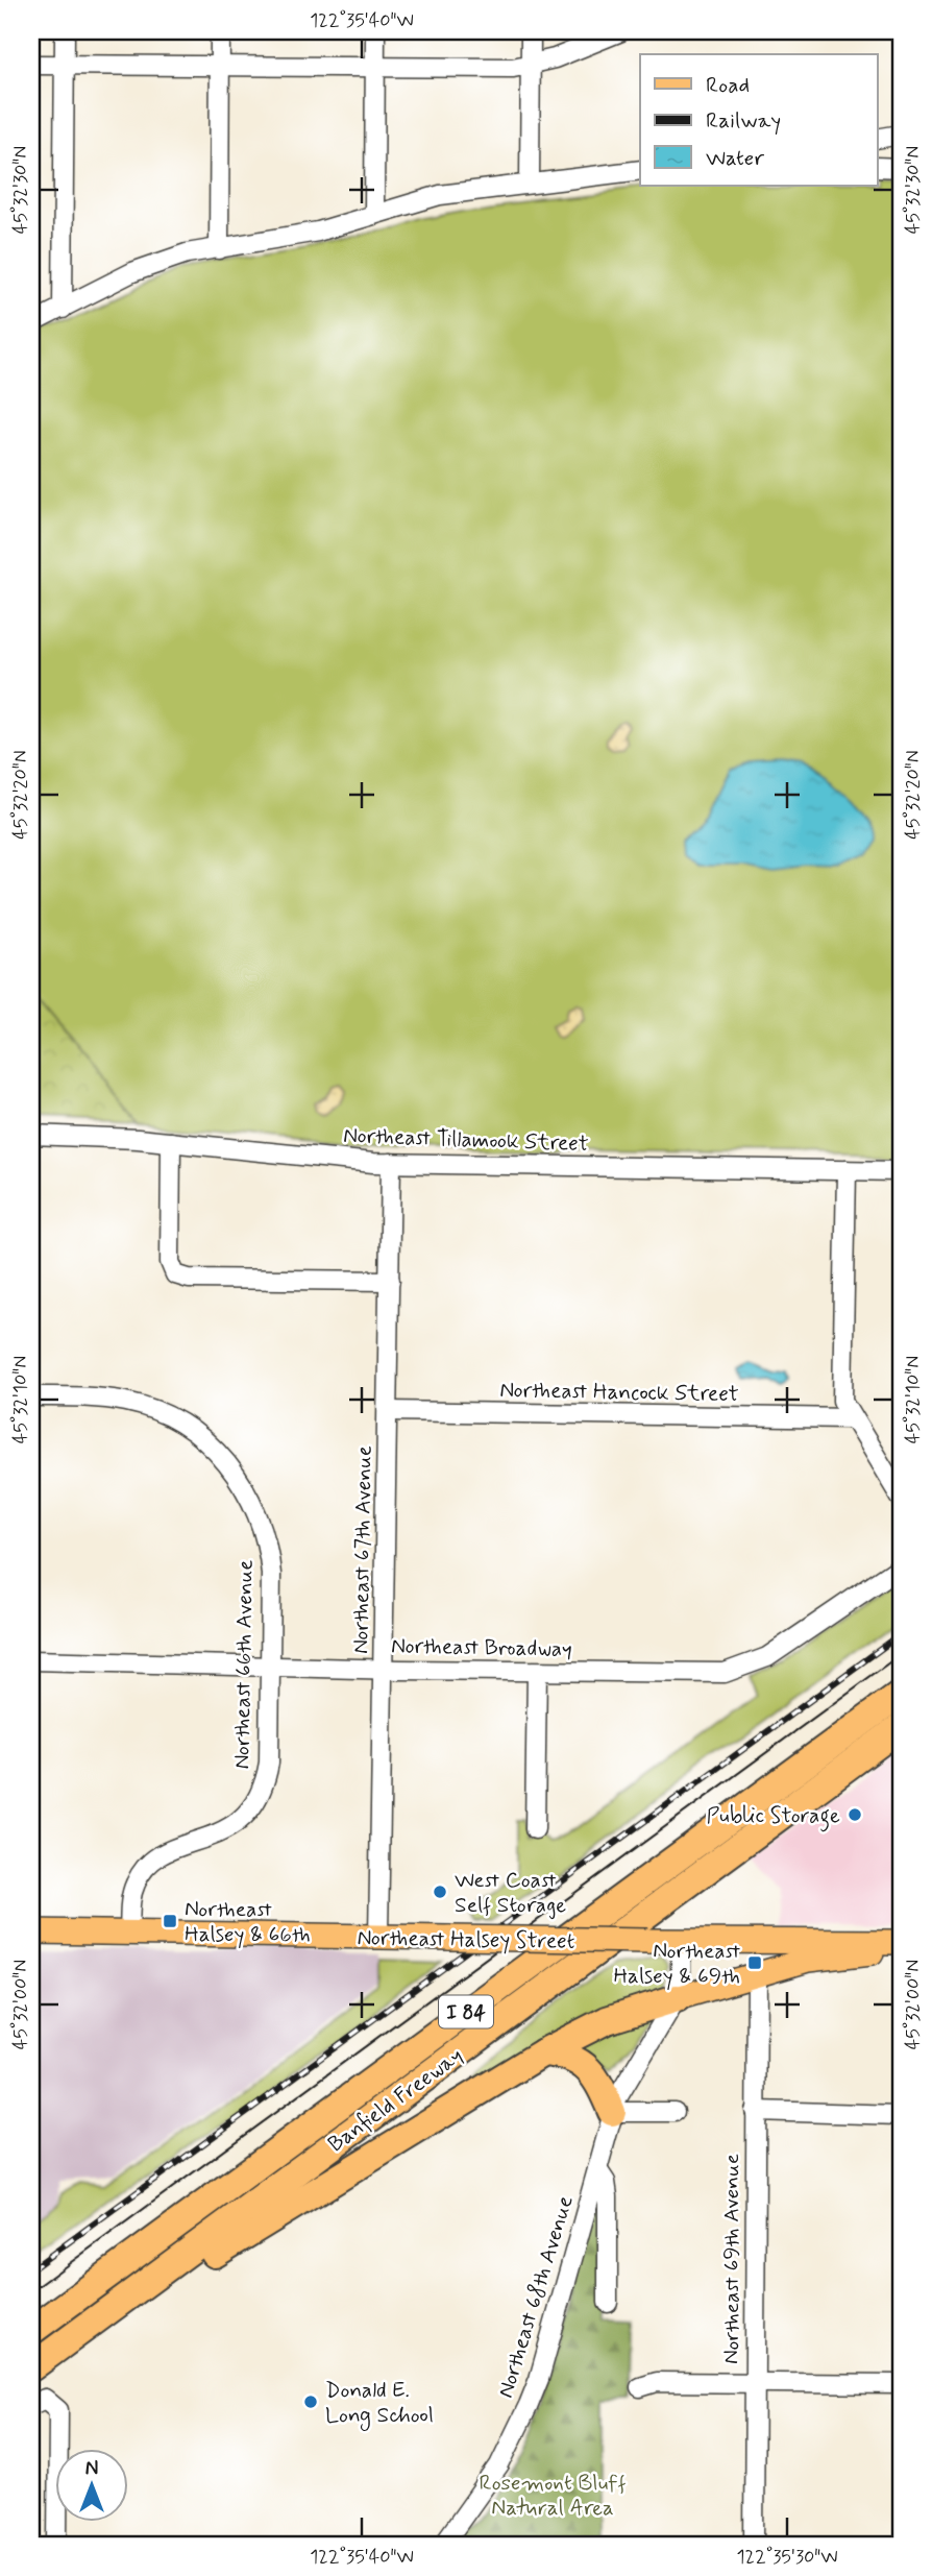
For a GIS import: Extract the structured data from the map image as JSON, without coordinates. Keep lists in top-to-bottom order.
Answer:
{
  "streets": {
    "highway": ["I 84", "Banfield Freeway"],
    "main road": ["Northeast Halsey Street"],
    "street": [
      "Northeast Tillamook Street",
      "Northeast Hancock Street",
      "Northeast 67th Avenue",
      "Northeast Broadway",
      "Northeast 66th Avenue",
      "Northeast 69th Avenue",
      "Northeast 68th Avenue"
    ]
  },
  "crossings": [
    ["Northeast Tillamook Street", "Northeast 67th Avenue"],
    ["Northeast Hancock Street", "Northeast 67th Avenue"],
    ["Northeast 67th Avenue", "Northeast Broadway"],
    ["Northeast 67th Avenue", "Northeast Halsey Street"],
    ["Northeast Broadway", "Northeast 66th Avenue"],
    ["Northeast 66th Avenue", "Northeast Halsey Street"],
    ["Northeast Halsey Street", "Northeast 68th Avenue"]
  ],
  "parks": ["Rosemont Bluff Natural Area"],
  "places": {
    "other": ["Public Storage", "West Coast Self Storage", "Donald E. Long School"],
    "transit": ["Northeast Halsey & 66th", "Northeast Halsey & 69th"]
  },
  "legend": ["Road", "Railway", "Water"],
  "north": "top",
  "coordinates": [
    "122°35'40\"W",
    "45°32'30\"N",
    "45°32'20\"N",
    "45°32'10\"N",
    "45°32'00\"N",
    "122°35'30\"W"
  ]
}
